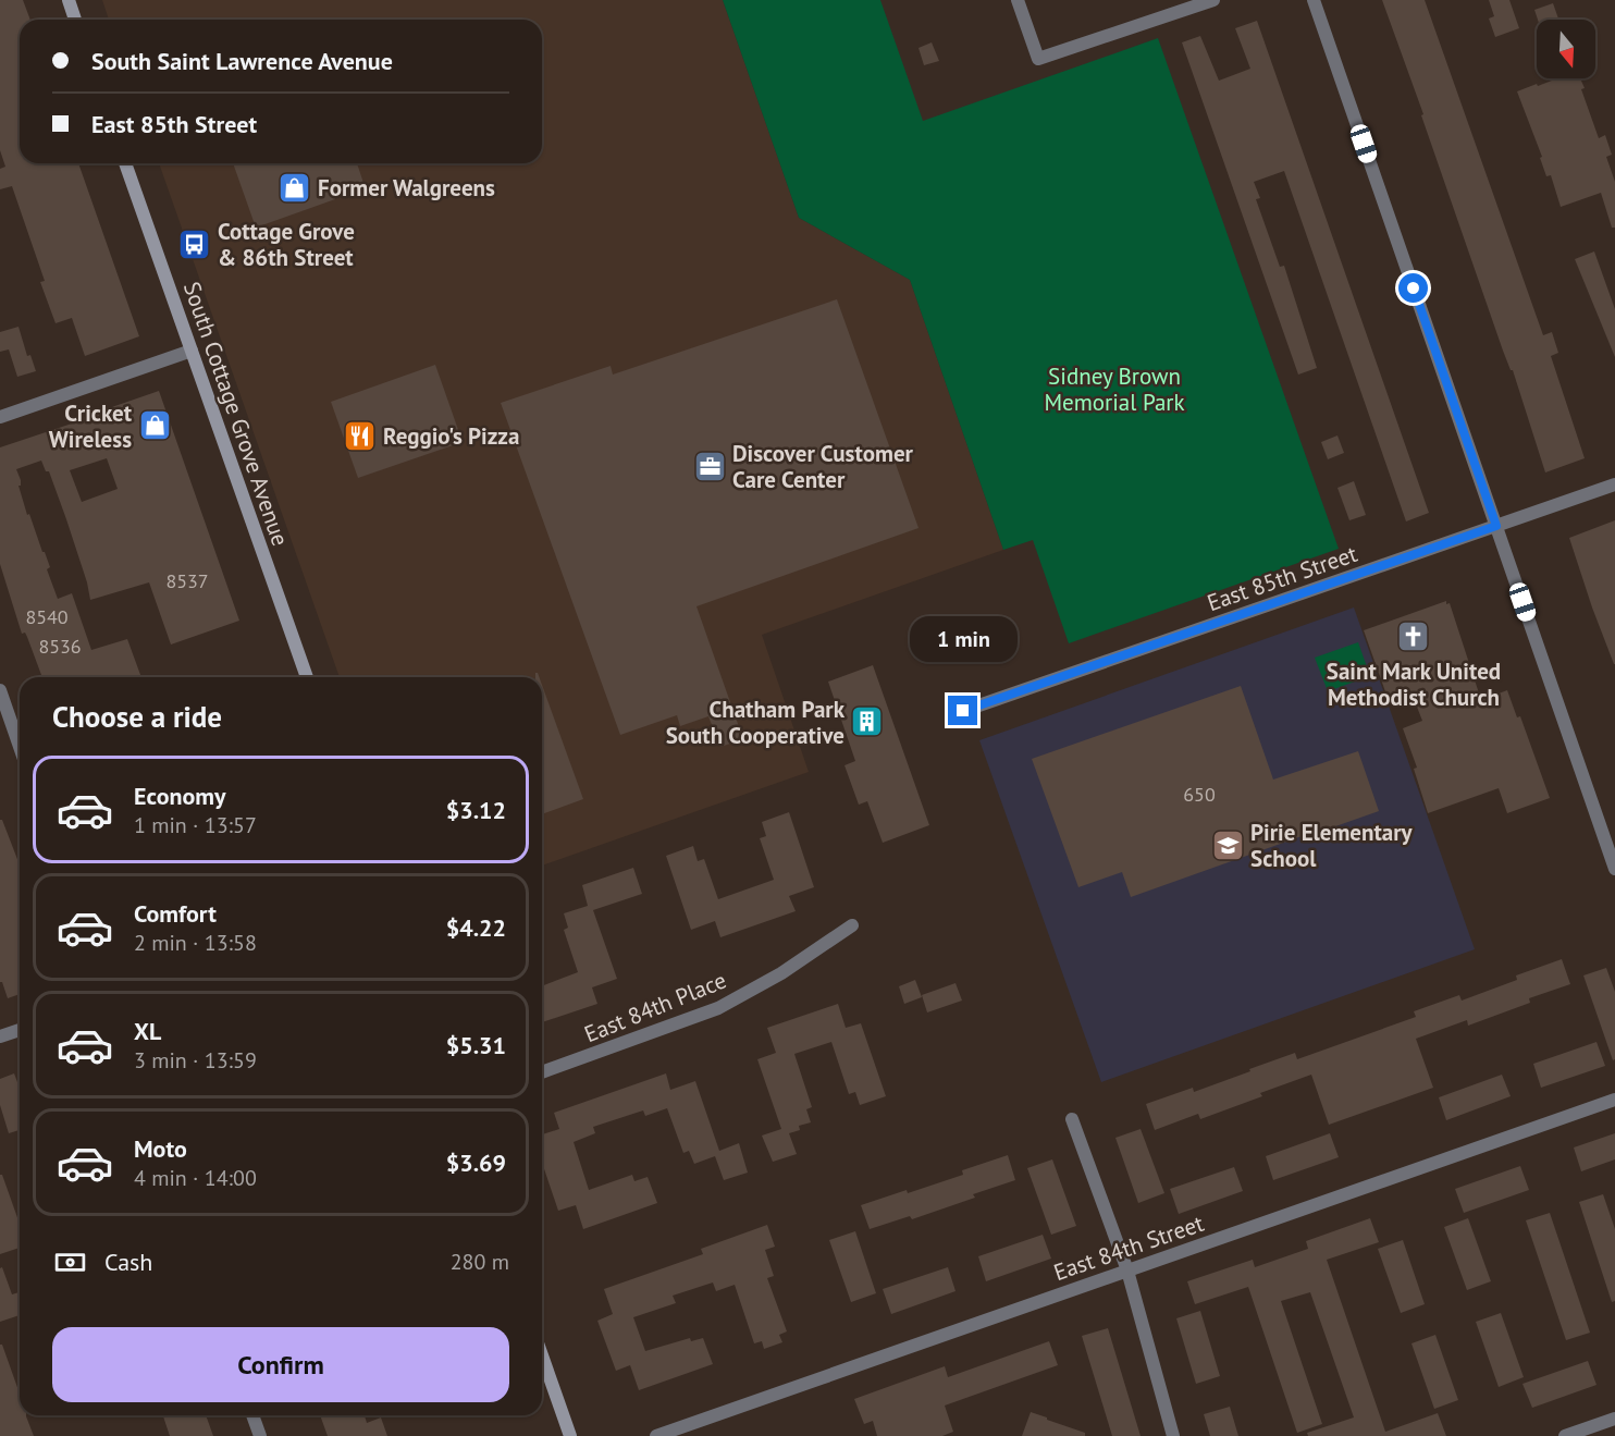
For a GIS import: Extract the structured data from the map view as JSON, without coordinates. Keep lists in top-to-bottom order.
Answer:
{
  "streets": {
    "main road": ["South Cottage Grove Avenue"],
    "street": ["East 85th Street", "East 84th Place", "East 84th Street"]
  },
  "parks": ["Sidney Brown Memorial Park"],
  "places": {
    "shop": ["Former Walgreens", "Cricket Wireless"],
    "bus stop": ["Cottage Grove & 86th Street"],
    "restaurant": ["Reggio's Pizza"],
    "office": ["Discover Customer Care Center"],
    "church": ["Saint Mark United Methodist Church"],
    "building": ["Chatham Park South Cooperative"],
    "school or university": ["Pirie Elementary School"]
  },
  "house_numbers": [
    "8537",
    "8540",
    "8536",
    "650"
  ],
  "north": "bottom",
  "page": {
    "banner": ["South Saint Lawrence Avenue", "East 85th Street"],
    "bubble": "1 min",
    "heading": "Choose a ride",
    "list": [
      {
        "name": "Economy",
        "note": "1 min · 13:57",
        "value": "$3.12"
      },
      {
        "name": "Comfort",
        "note": "2 min · 13:58",
        "value": "$4.22"
      },
      {
        "name": "XL",
        "note": "3 min · 13:59",
        "value": "$5.31"
      },
      {
        "name": "Moto",
        "note": "4 min · 14:00",
        "value": "$3.69"
      }
    ],
    "pay": ["Cash", "280 m"],
    "buttons": "Confirm"
  }
}
